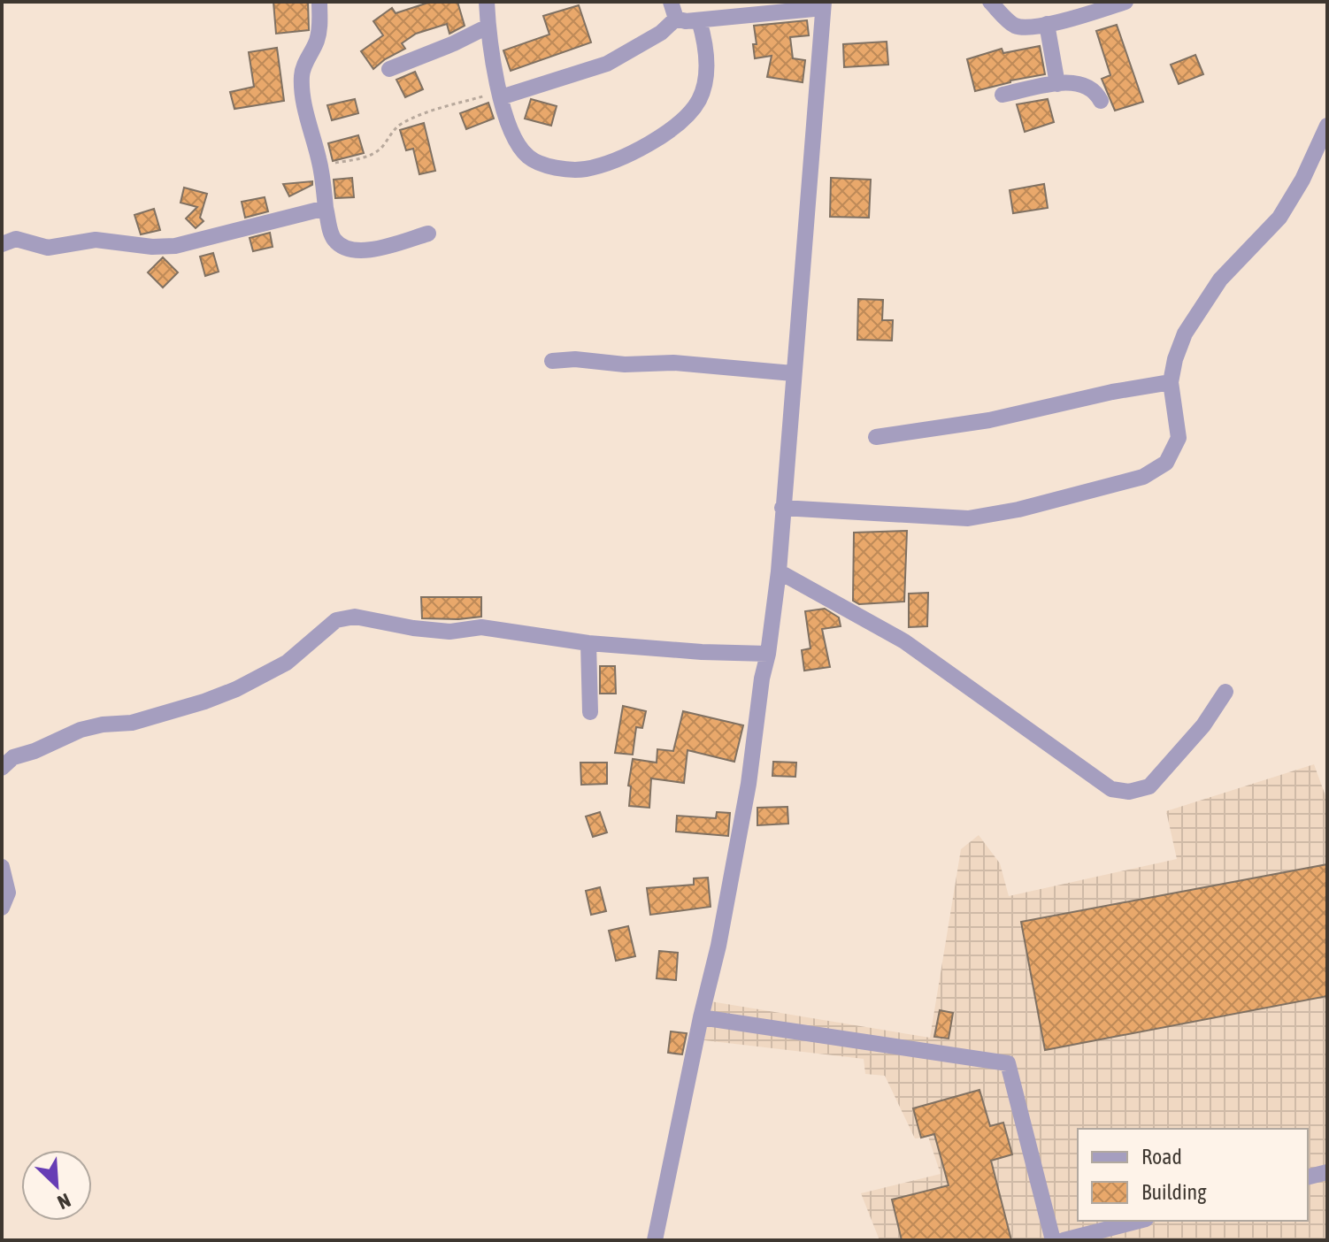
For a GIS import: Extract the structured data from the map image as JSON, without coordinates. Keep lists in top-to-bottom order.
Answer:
{
  "legend": ["Road", "Building"],
  "north": "bottom right"
}
